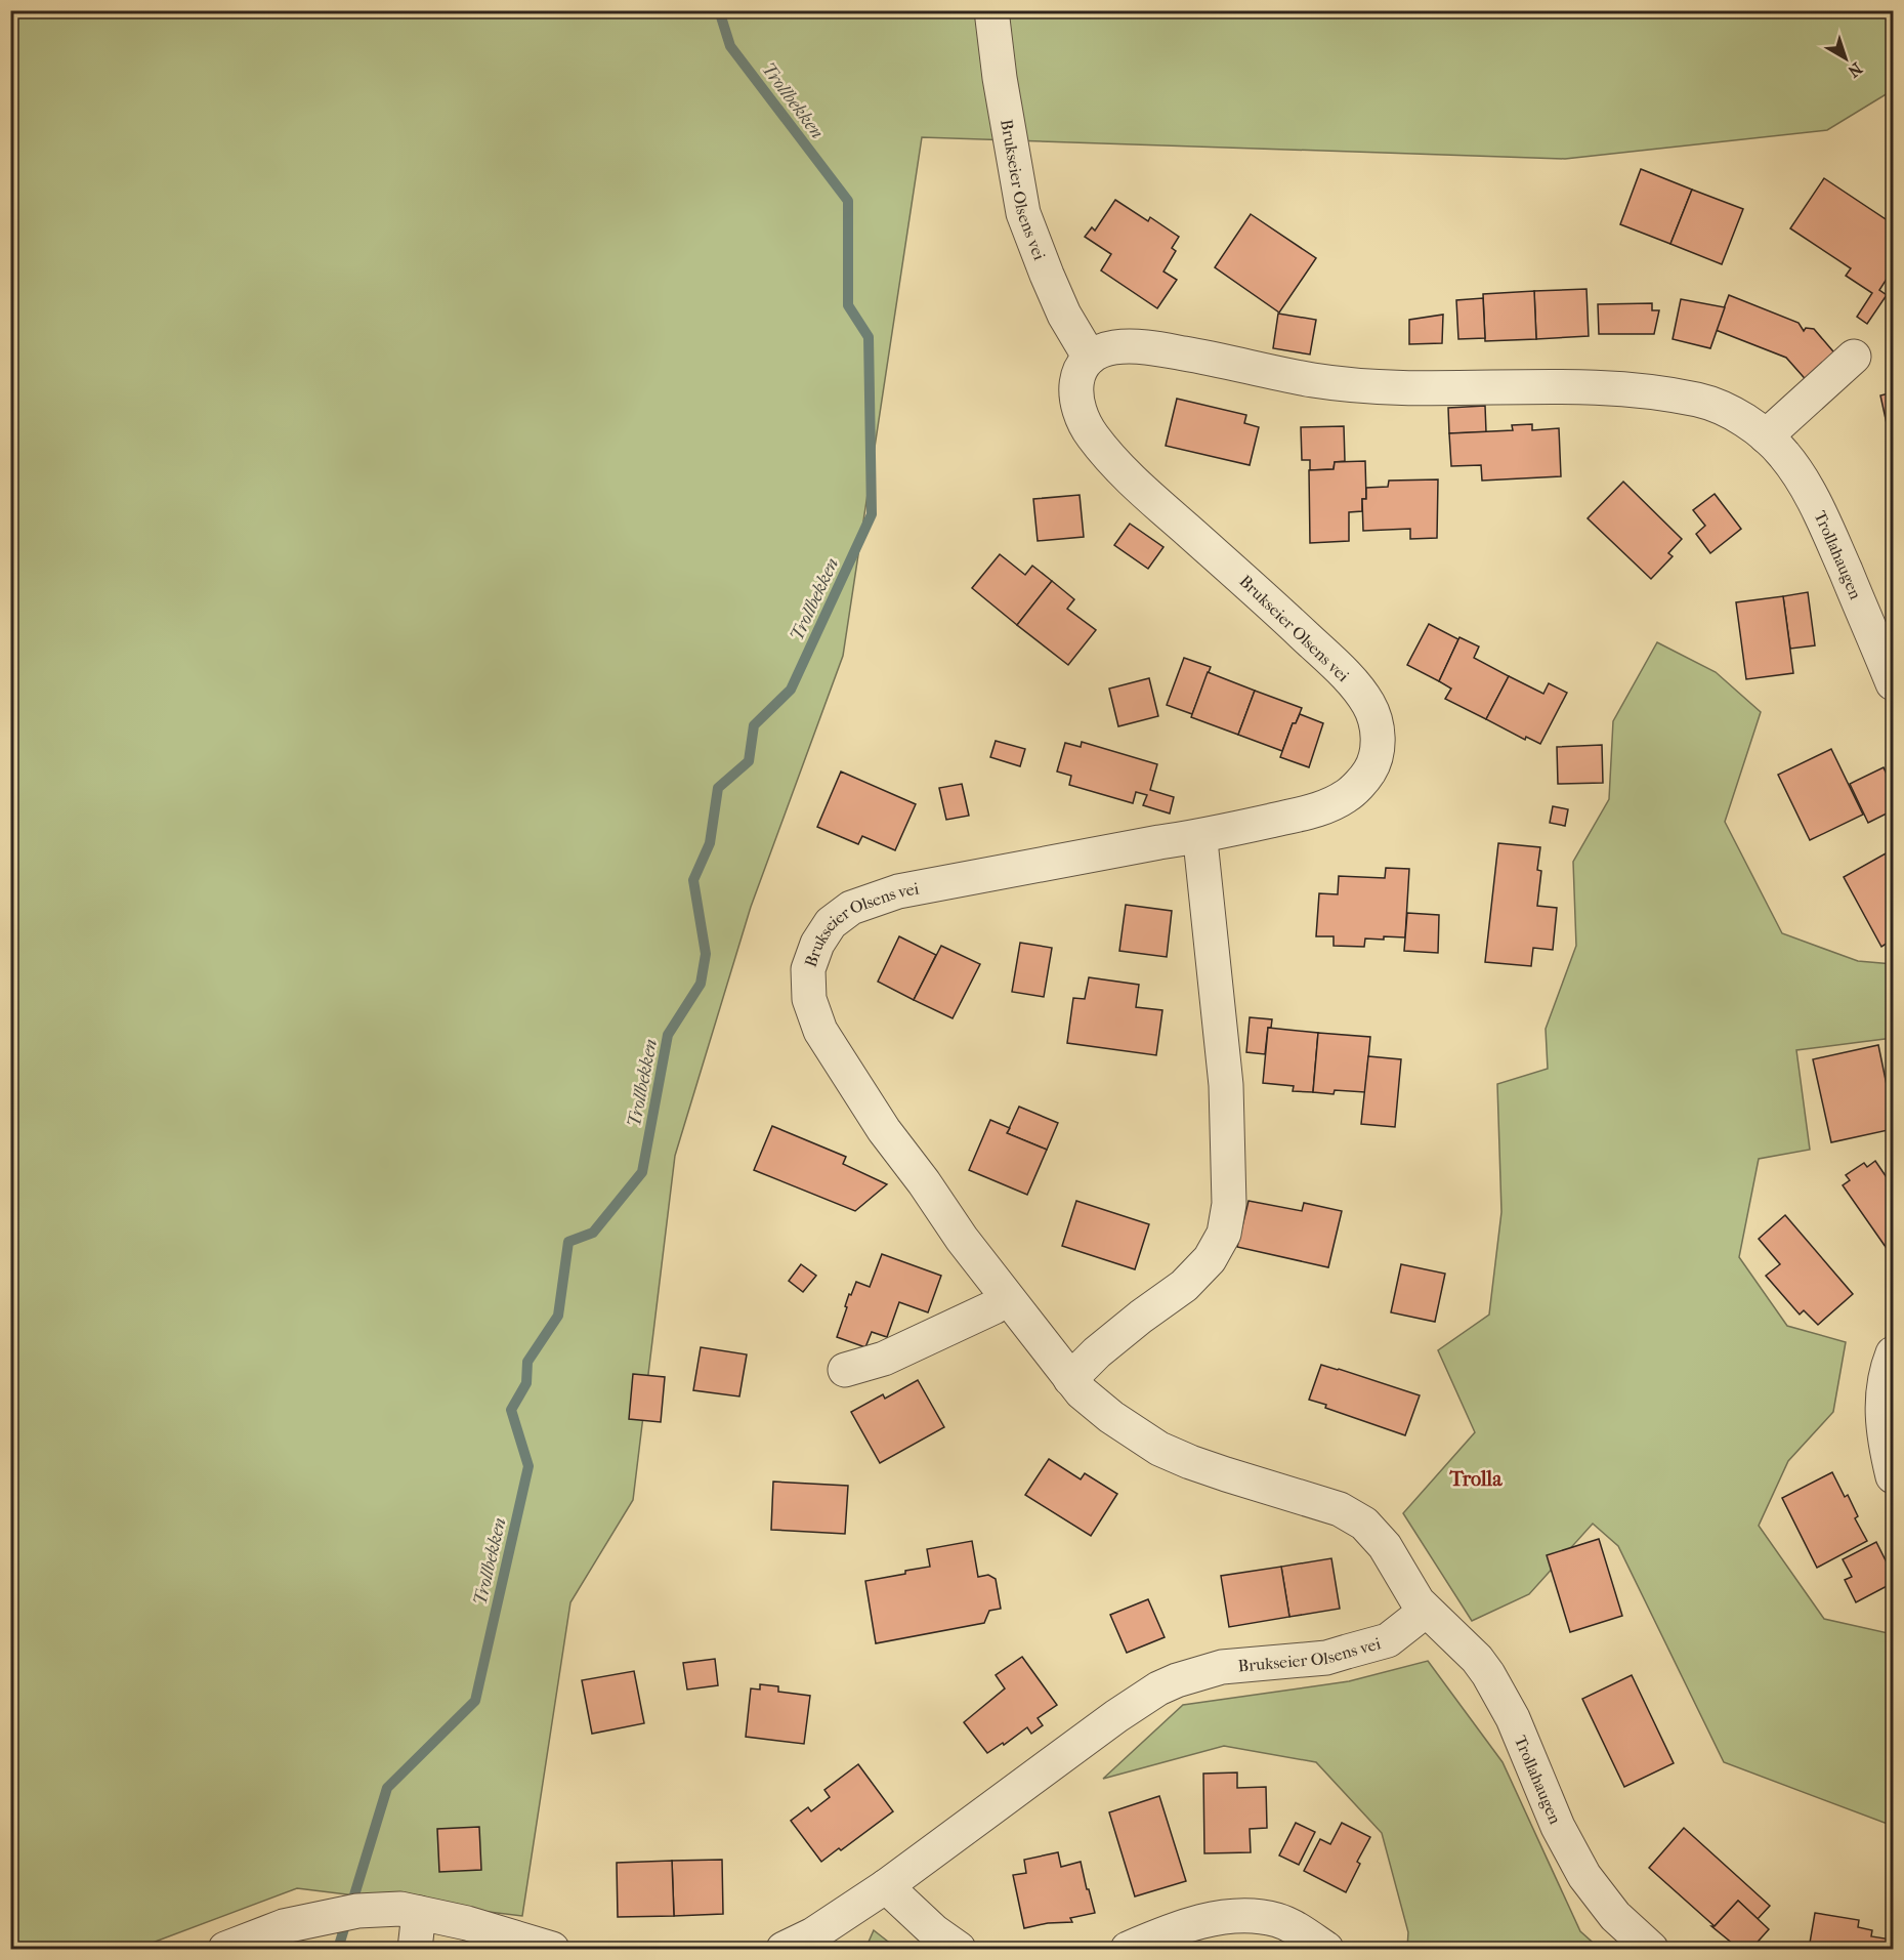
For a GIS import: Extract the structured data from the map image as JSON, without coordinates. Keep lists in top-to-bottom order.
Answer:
{
  "streets": {
    "street": ["Brukseier Olsens vei", "Trollahaugen"]
  },
  "crossings": [
    ["Brukseier Olsens vei", "Trollahaugen"]
  ],
  "districts": ["Trolla"],
  "water": ["Trollbekken"],
  "north": "bottom right"
}
